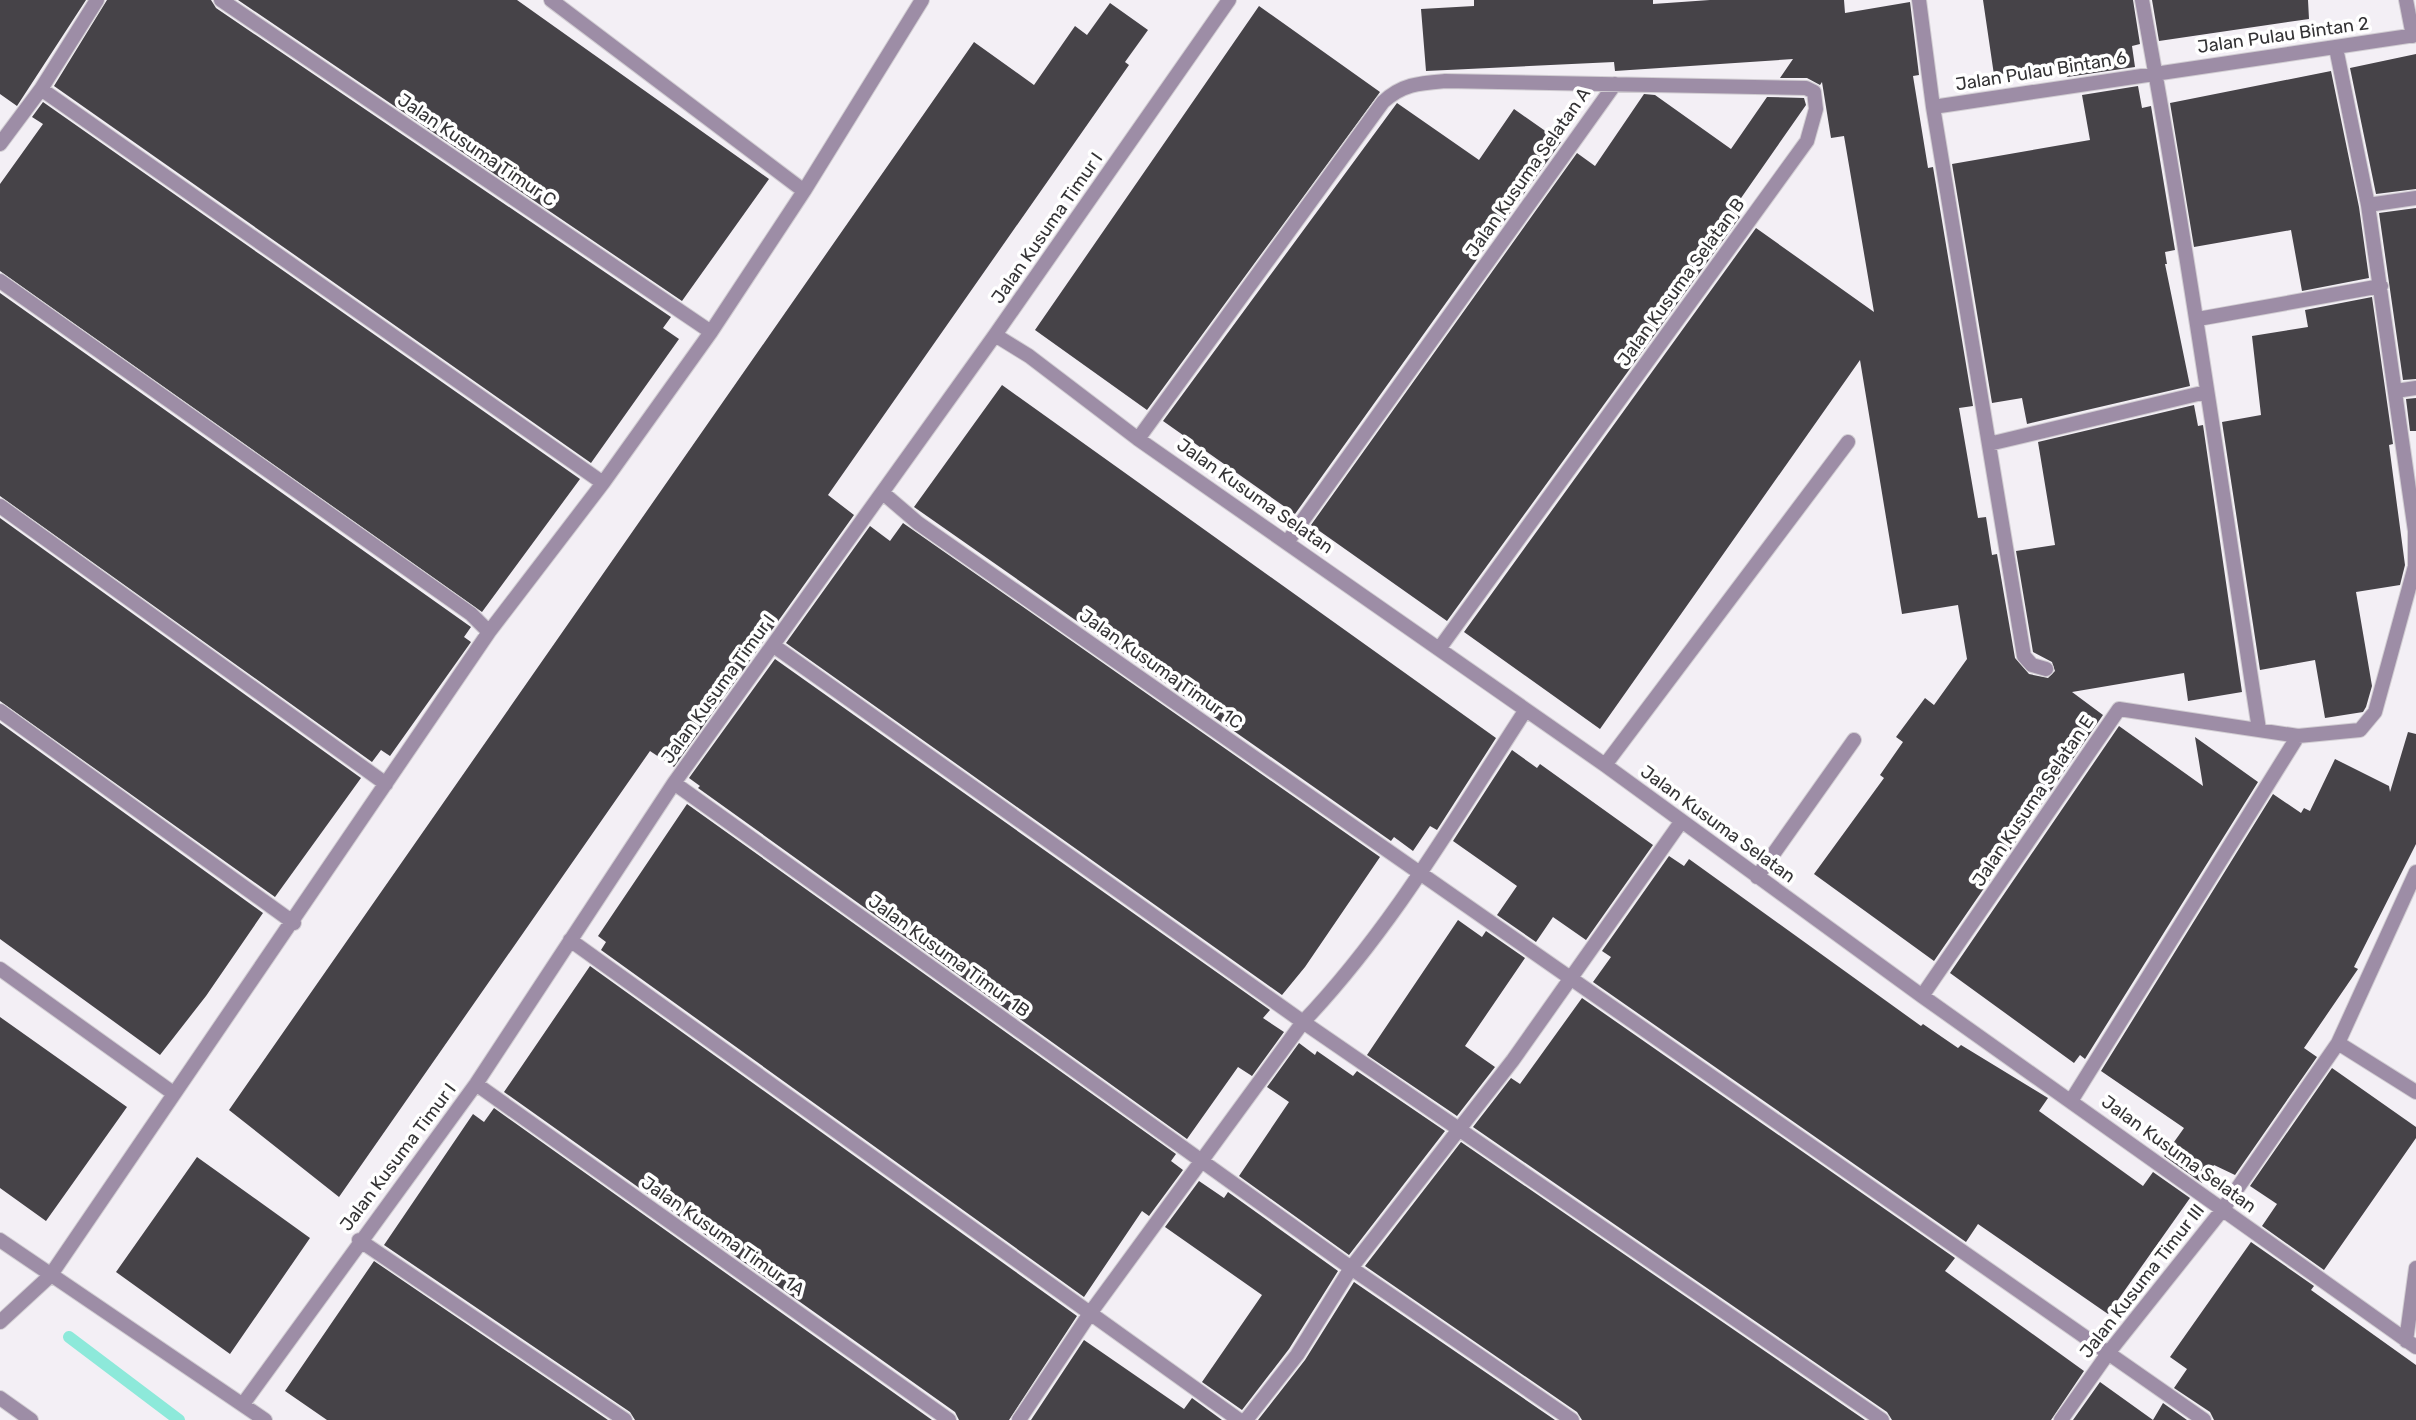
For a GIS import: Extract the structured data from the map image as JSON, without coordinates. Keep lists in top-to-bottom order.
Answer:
{
  "streets": {
    "street": [
      "Jalan Pulau Bintan 2",
      "Jalan Pulau Bintan 6",
      "Jalan Kusuma Timur C",
      "Jalan Kusuma Selatan A",
      "Jalan Kusuma Timur I",
      "Jalan Kusuma Selatan B",
      "Jalan Kusuma Selatan",
      "Jalan Kusuma Timur 1C",
      "Jalan Kusuma Selatan E",
      "Jalan Kusuma Timur 1B",
      "Jalan Kusuma Timur 1A",
      "Jalan Kusuma Timur III"
    ]
  },
  "crossings": [
    ["Jalan Pulau Bintan 2", "Jalan Pulau Bintan 6"],
    ["Jalan Kusuma Selatan A", "Jalan Kusuma Selatan B"],
    ["Jalan Kusuma Selatan A", "Jalan Kusuma Selatan"],
    ["Jalan Kusuma Timur I", "Jalan Kusuma Selatan"],
    ["Jalan Kusuma Timur I", "Jalan Kusuma Timur 1C"],
    ["Jalan Kusuma Timur I", "Jalan Kusuma Timur 1B"],
    ["Jalan Kusuma Timur I", "Jalan Kusuma Timur 1A"],
    ["Jalan Kusuma Selatan B", "Jalan Kusuma Selatan"],
    ["Jalan Kusuma Selatan", "Jalan Kusuma Selatan E"],
    ["Jalan Kusuma Selatan", "Jalan Kusuma Timur III"],
    ["Jalan Kusuma Timur 1C", "Jalan Kusuma Timur III"]
  ]
}
